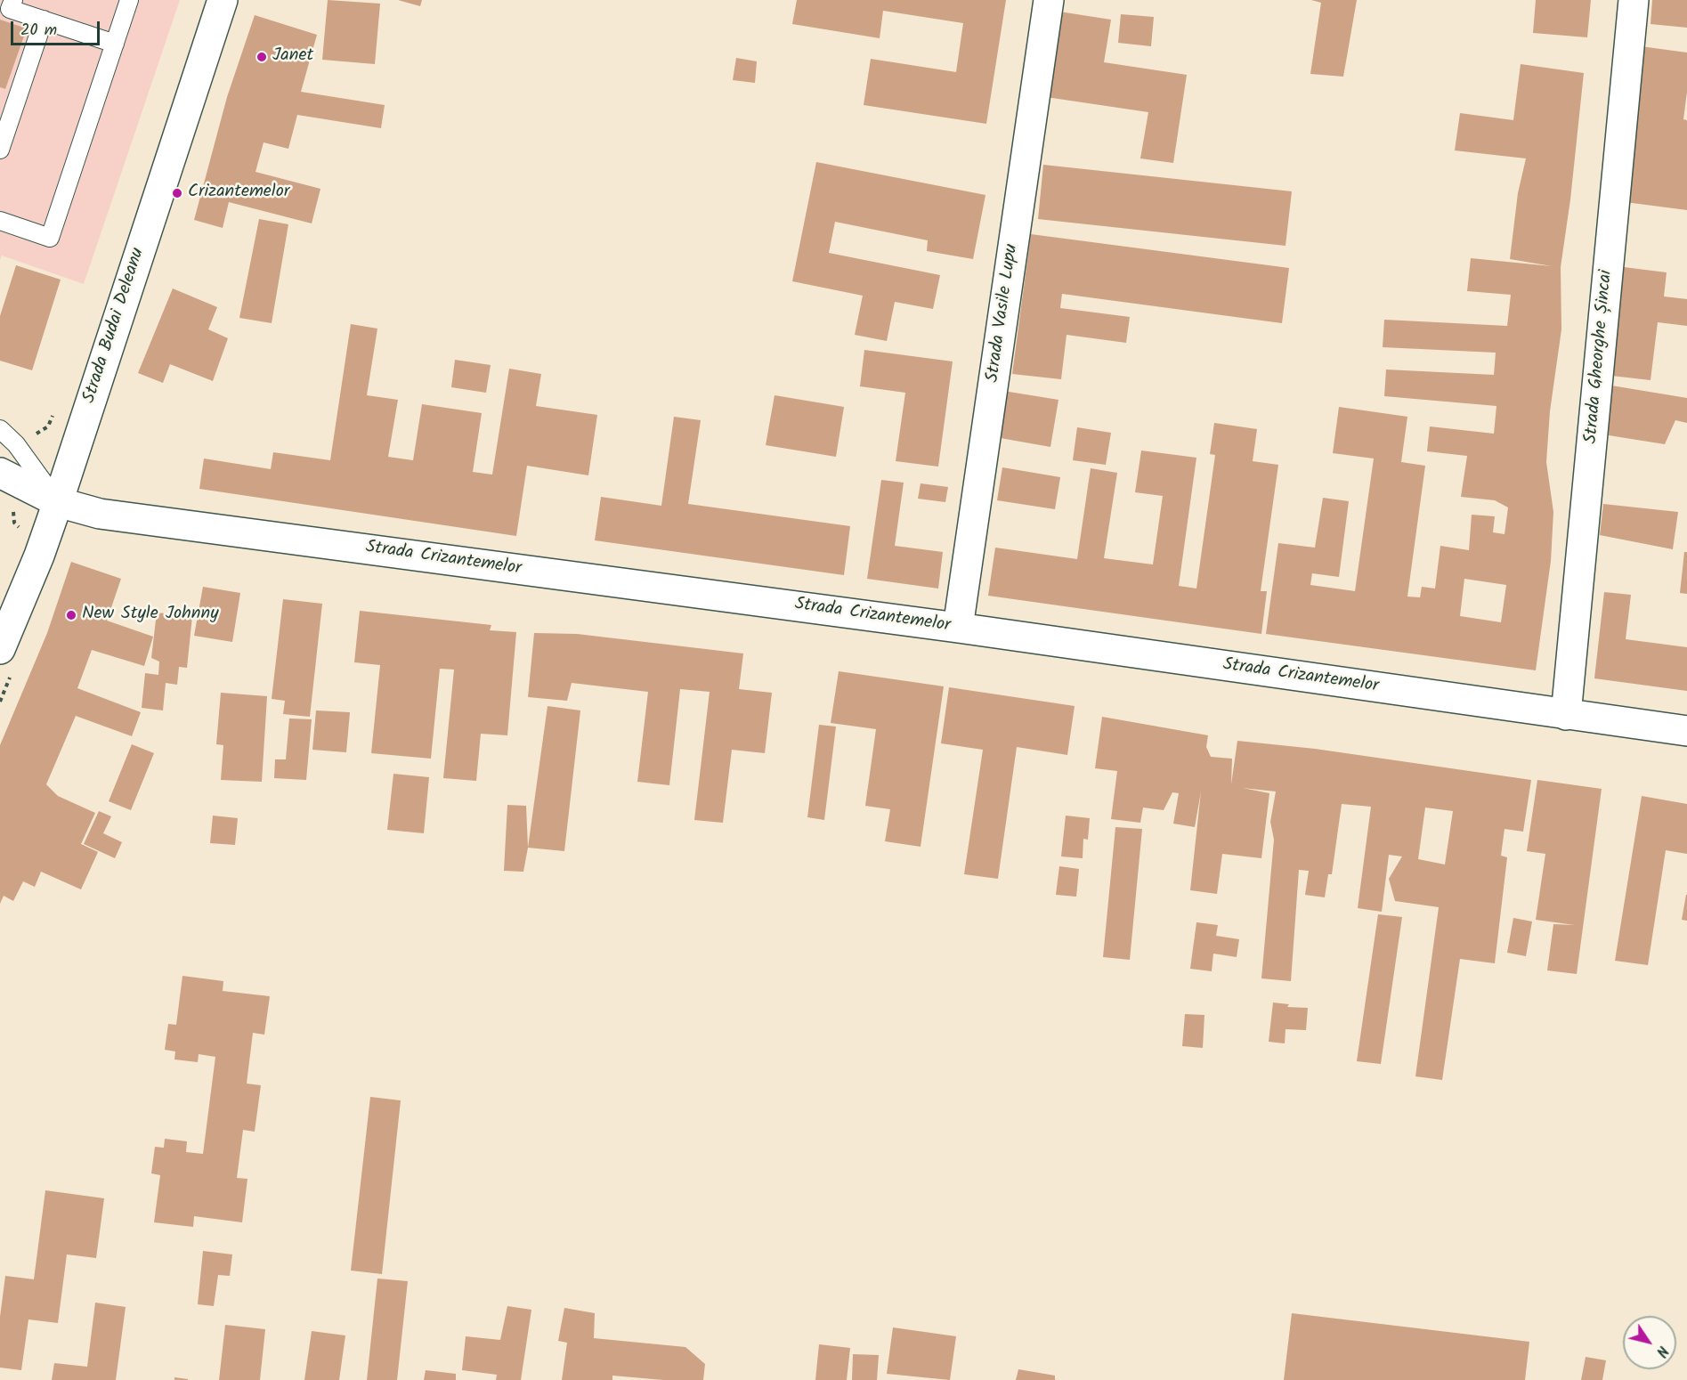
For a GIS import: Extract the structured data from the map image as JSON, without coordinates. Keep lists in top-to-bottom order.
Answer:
{
  "streets": {
    "street": [
      "Strada Vasile Lupu",
      "Strada Budai Deleanu",
      "Strada Gheorghe Șincai",
      "Strada Crizantemelor"
    ]
  },
  "crossings": [
    ["Strada Vasile Lupu", "Strada Crizantemelor"],
    ["Strada Budai Deleanu", "Strada Crizantemelor"],
    ["Strada Gheorghe Șincai", "Strada Crizantemelor"]
  ],
  "places": ["Janet", "Crizantemelor", "New Style Johnny"],
  "scale_bar": "20 m",
  "north": "bottom right"
}
